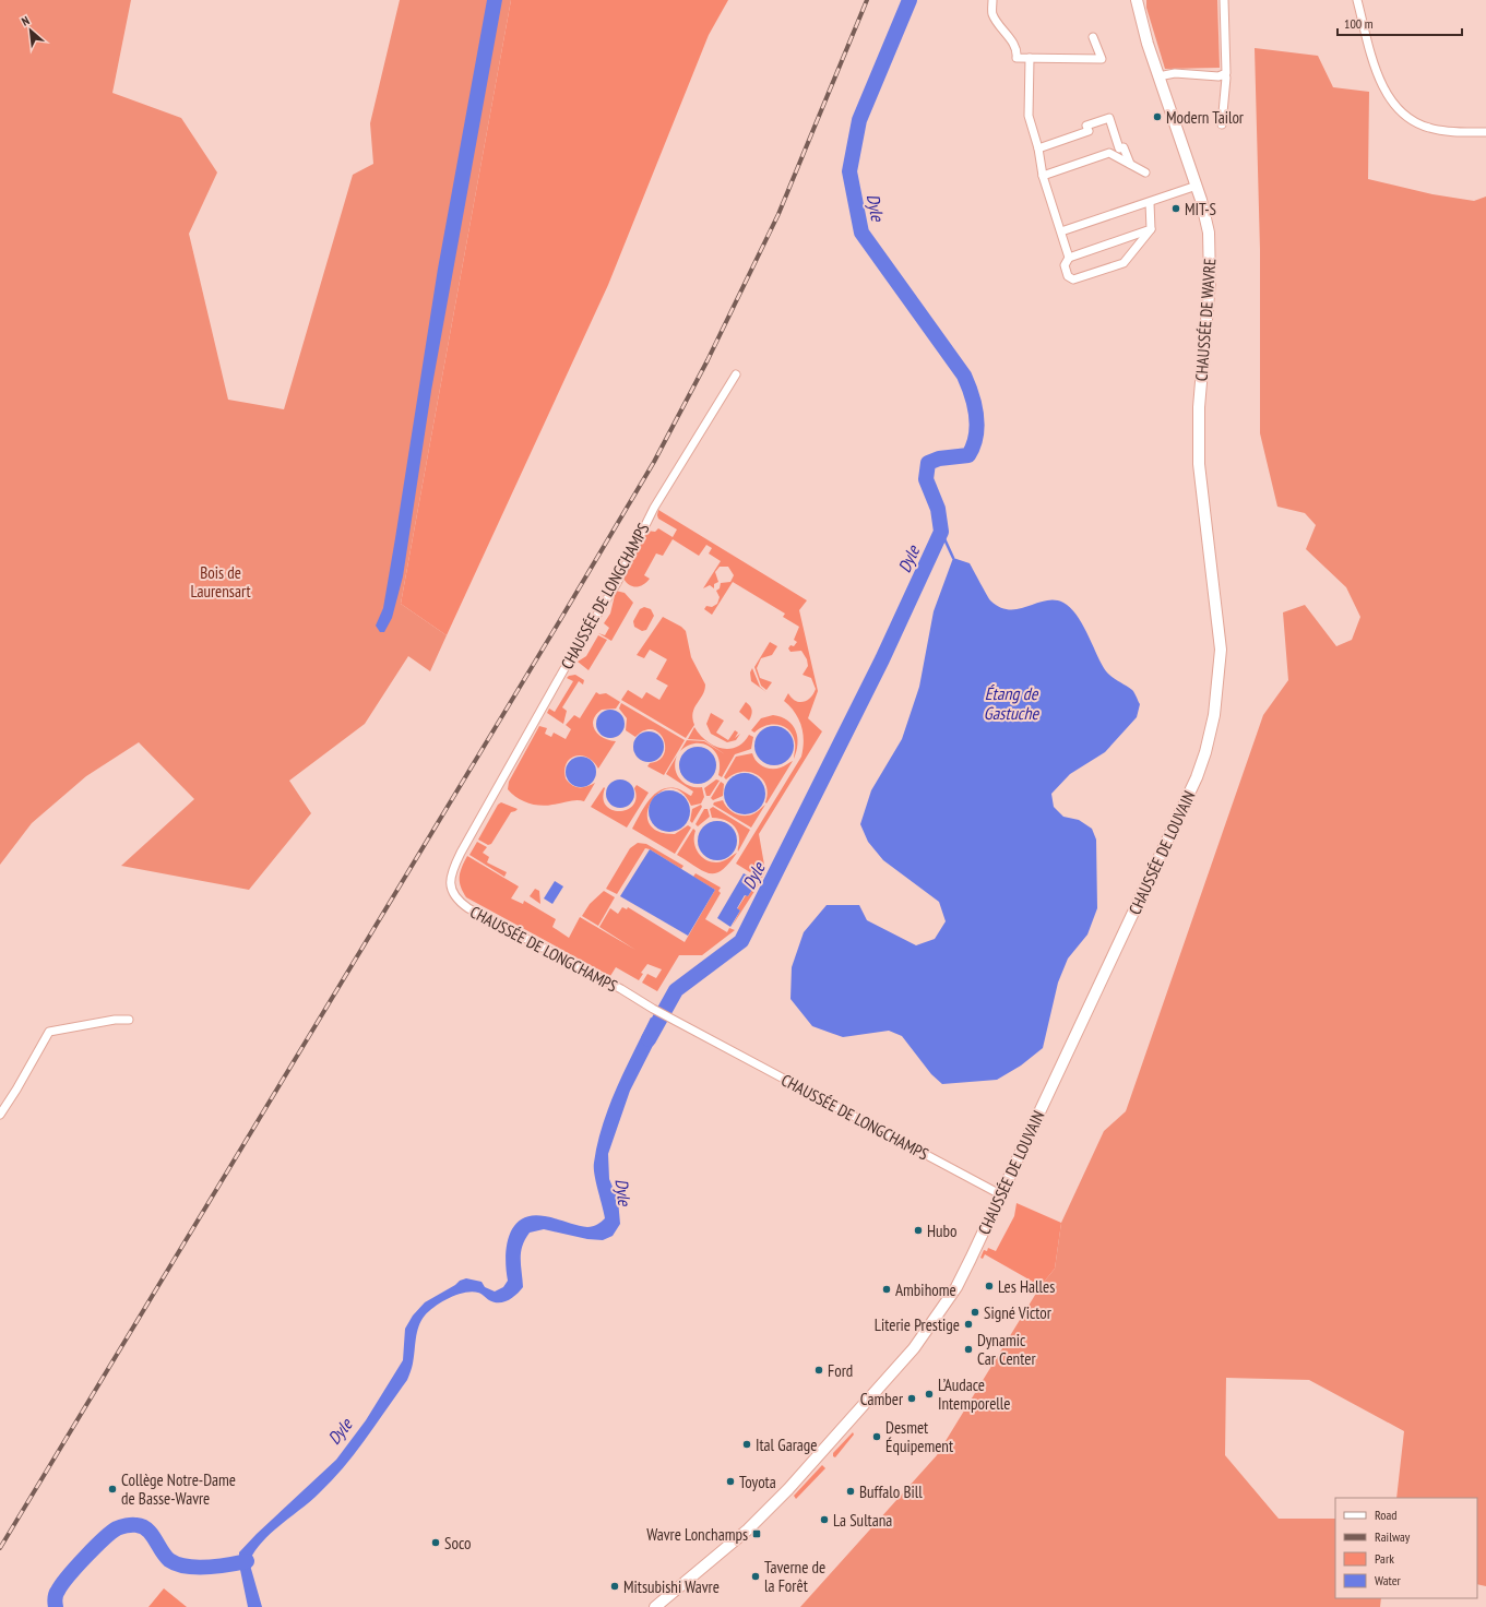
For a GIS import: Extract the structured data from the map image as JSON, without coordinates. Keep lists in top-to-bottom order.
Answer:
{
  "streets": {
    "main road": ["CHAUSSÉE DE WAVRE", "CHAUSSÉE DE LOUVAIN"],
    "street": ["CHAUSSÉE DE LONGCHAMPS"]
  },
  "crossings": [
    ["CHAUSSÉE DE WAVRE", "CHAUSSÉE DE LOUVAIN"],
    ["CHAUSSÉE DE LONGCHAMPS", "CHAUSSÉE DE LOUVAIN"]
  ],
  "water": ["Dyle", "Étang de Gastuche"],
  "parks": ["Bois de Laurensart"],
  "places": {
    "other": [
      "Modern Tailor",
      "MIT-S",
      "Hubo",
      "Les Halles",
      "Ambihome",
      "Signé Victor",
      "Literie Prestige",
      "Dynamic Car Center",
      "Ford",
      "L’Audace Intemporelle",
      "Camber",
      "Desmet Équipement",
      "Ital Garage",
      "Toyota",
      "Collège Notre-Dame de Basse-Wavre",
      "Buffalo Bill",
      "La Sultana",
      "Soco",
      "Taverne de la Forêt",
      "Mitsubishi Wavre"
    ],
    "transit": ["Wavre Lonchamps"]
  },
  "legend": [
    "Road",
    "Railway",
    "Park",
    "Water"
  ],
  "scale_bar": "100 m",
  "north": "top left"
}
